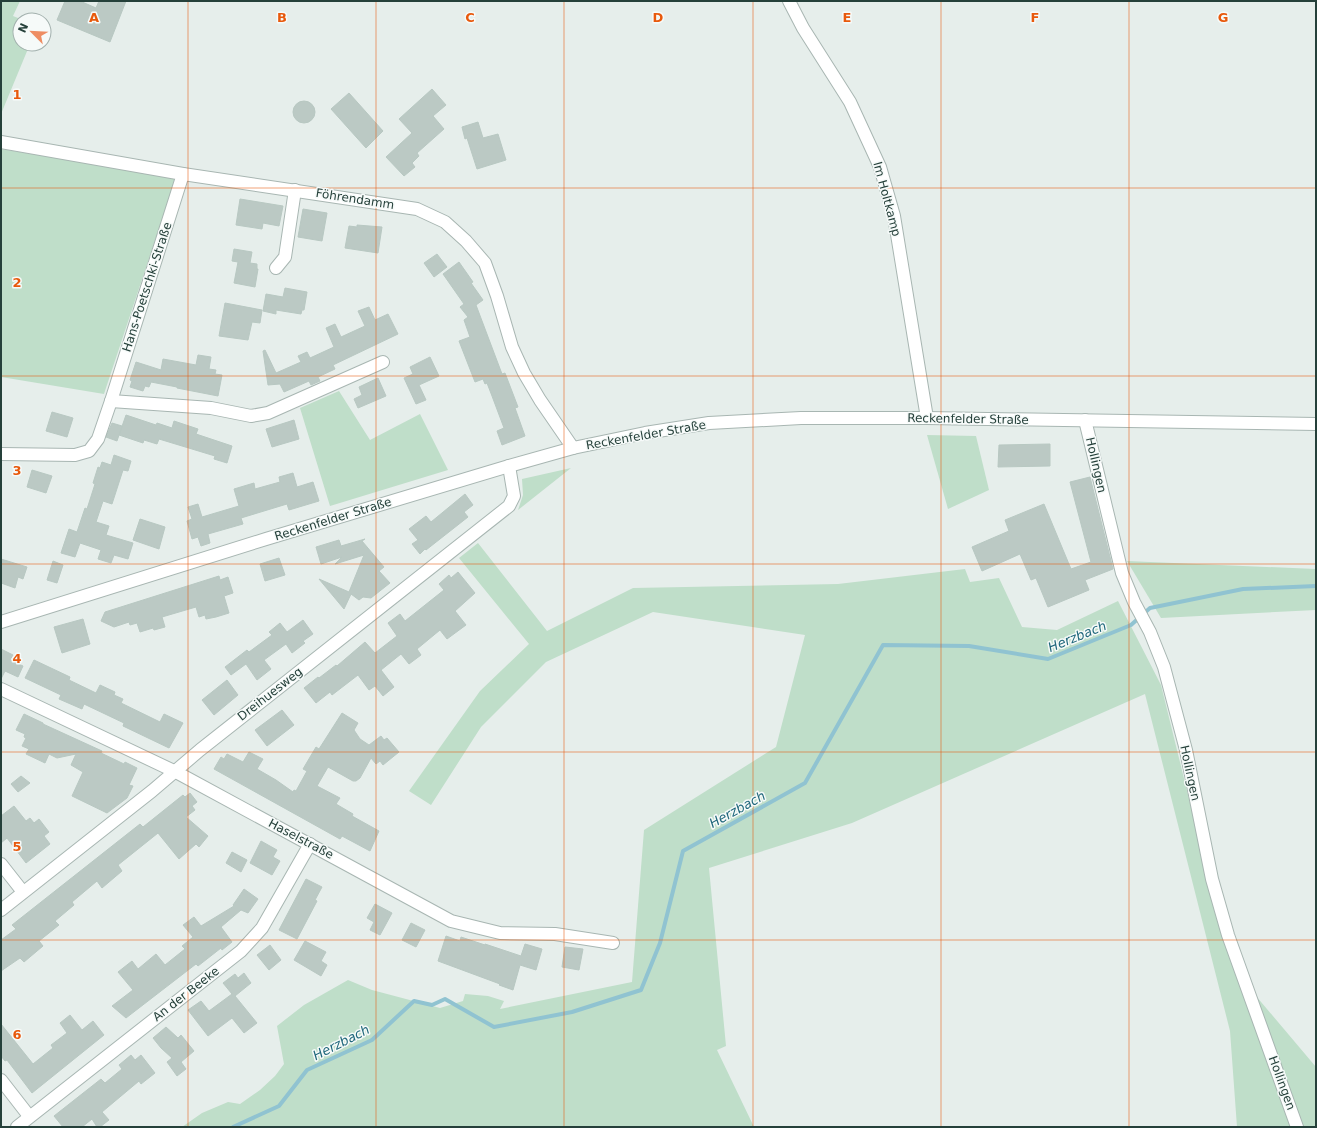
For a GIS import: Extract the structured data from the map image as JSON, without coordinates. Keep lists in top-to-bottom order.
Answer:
{
  "streets": {
    "street": [
      "Föhrendamm",
      "Im Holtkamp",
      "Hans-Poetschki-Straße",
      "Reckenfelder Straße",
      "Hollingen",
      "Dreihuesweg",
      "Haselstraße",
      "An der Beeke"
    ]
  },
  "crossings": [
    ["Föhrendamm", "Hans-Poetschki-Straße"],
    ["Föhrendamm", "Reckenfelder Straße"],
    ["Im Holtkamp", "Reckenfelder Straße"],
    ["Reckenfelder Straße", "Hollingen"],
    ["Reckenfelder Straße", "Dreihuesweg"],
    ["Dreihuesweg", "Haselstraße"],
    ["Haselstraße", "An der Beeke"]
  ],
  "water": ["Herzbach"],
  "north": "top left",
  "grid": {
    "columns": [
      "A",
      "B",
      "C",
      "D",
      "E",
      "F",
      "G"
    ],
    "rows": [
      "1",
      "2",
      "3",
      "4",
      "5",
      "6"
    ]
  }
}
